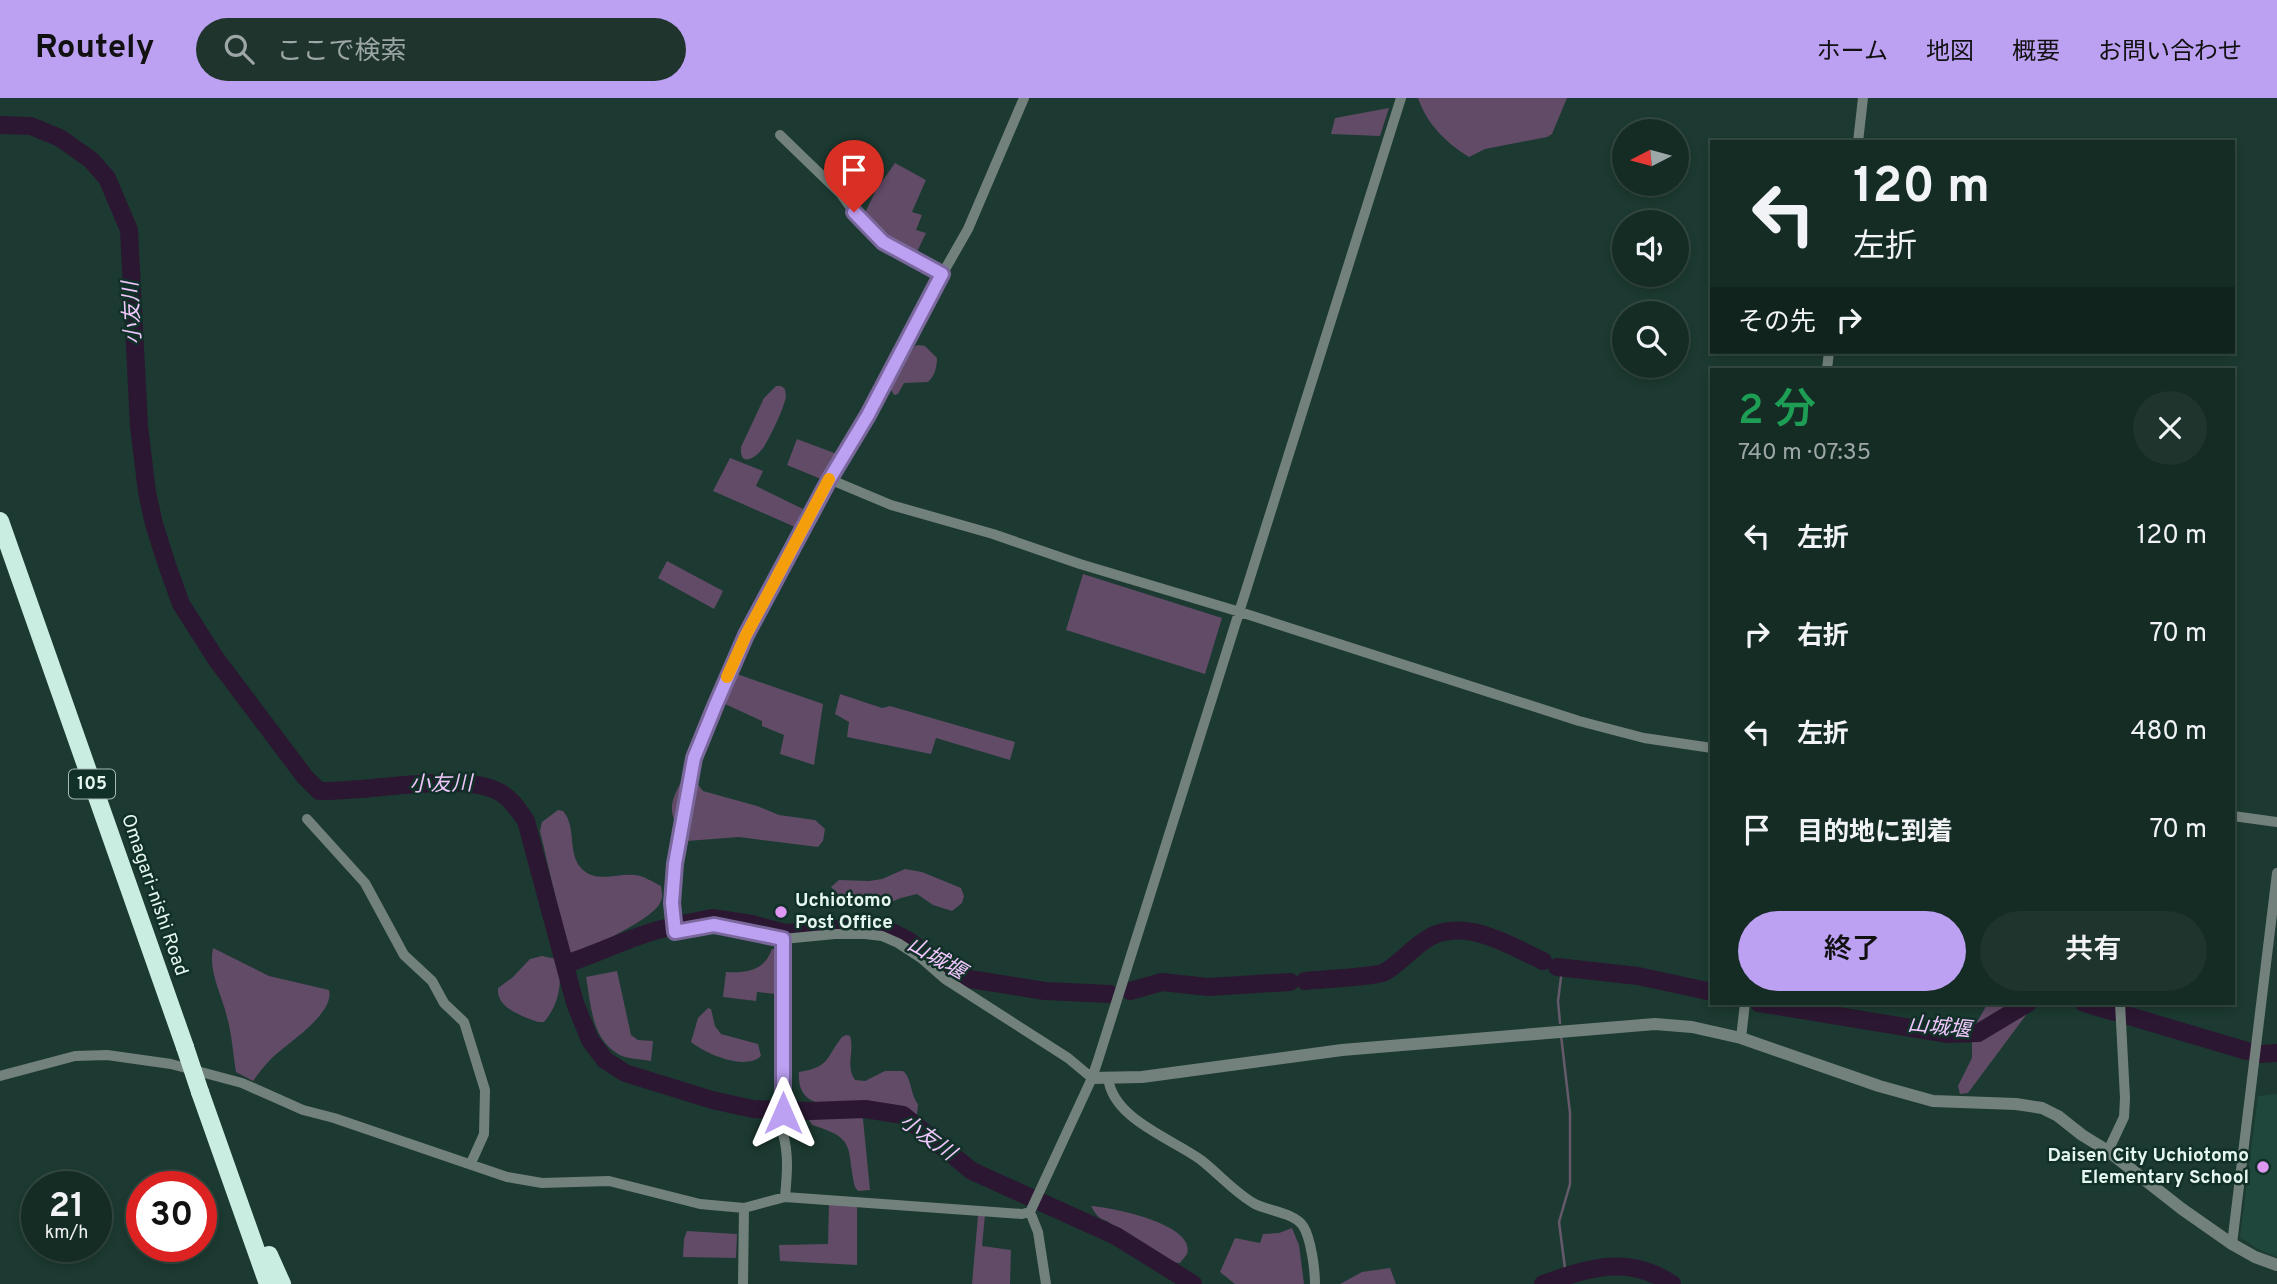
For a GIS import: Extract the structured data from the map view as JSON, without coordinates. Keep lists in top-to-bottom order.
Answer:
{
  "streets": {
    "highway": ["105", "Omagari-nishi Road"]
  },
  "water": ["小友川", "山城堰"],
  "places": ["Uchiotomo Post Office", "Daisen City Uchiotomo Elementary School"],
  "north": "left",
  "page": {
    "header": "Routely",
    "search": "ここで検索",
    "nav": [
      "ホーム",
      "地図",
      "概要",
      "お問い合わせ"
    ],
    "turn": ["120 m", "左折"],
    "then": "その先",
    "heading": ["2 分", "740 m · 07:35"],
    "list": [
      {
        "name": "左折",
        "value": "120 m"
      },
      {
        "name": "右折",
        "value": "70 m"
      },
      {
        "name": "左折",
        "value": "480 m"
      },
      {
        "name": "目的地に到着",
        "value": "70 m"
      }
    ],
    "buttons": ["終了", "共有"],
    "speed": "21 km/h",
    "limit": "30"
  }
}
